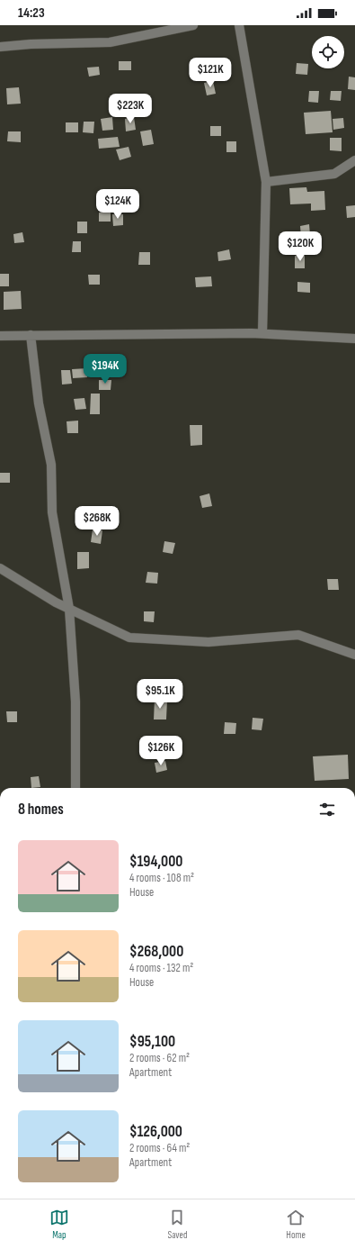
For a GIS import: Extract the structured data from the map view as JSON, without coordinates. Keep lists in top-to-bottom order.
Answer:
{
  "page": {
    "status": "14:23",
    "price": [
      "$121K",
      "$223K",
      "$124K",
      "$120K",
      "$194K",
      "$268K",
      "$95.1K",
      "$126K"
    ],
    "heading": "8 homes",
    "list": [
      {
        "name": "$194,000",
        "note": "4 rooms · 108 m² · House"
      },
      {
        "name": "$268,000",
        "note": "4 rooms · 132 m² · House"
      },
      {
        "name": "$95,100",
        "note": "2 rooms · 62 m² · Apartment"
      },
      {
        "name": "$126,000",
        "note": "2 rooms · 64 m² · Apartment"
      }
    ],
    "tabs": ["Map", "Saved", "Home"]
  }
}
